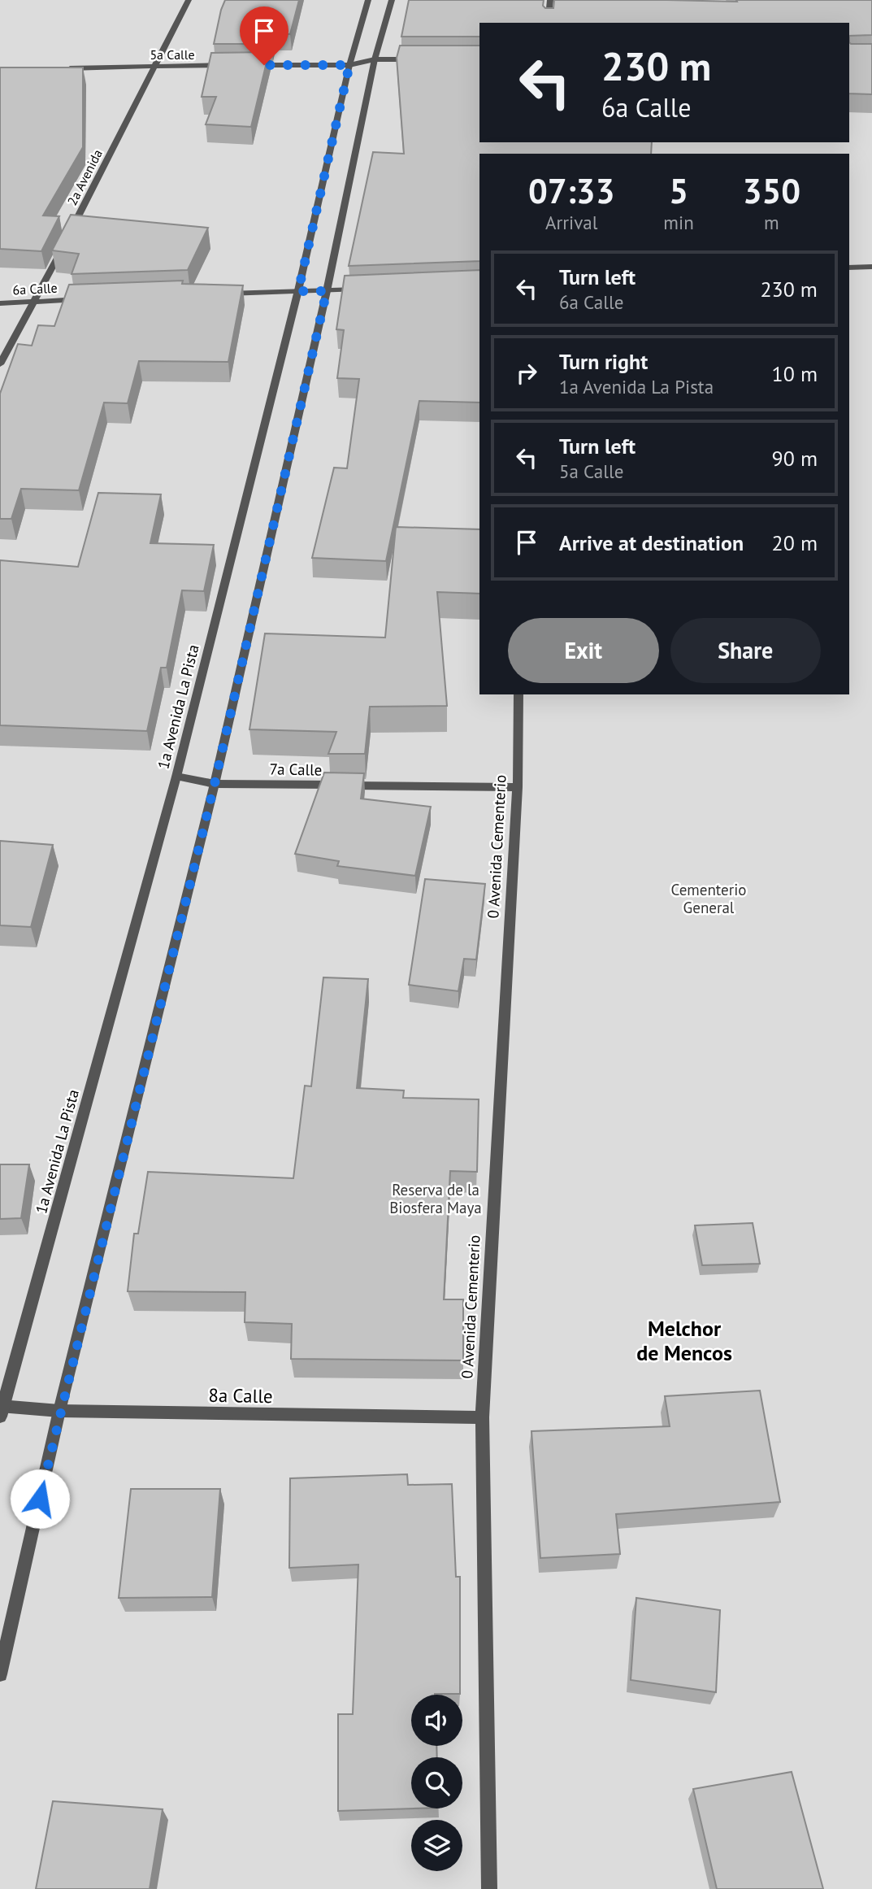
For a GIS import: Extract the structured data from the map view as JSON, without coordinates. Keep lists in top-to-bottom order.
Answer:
{
  "streets": {
    "street": [
      "5a Calle",
      "2a Avenida",
      "6a Calle",
      "1a Avenida La Pista",
      "7a Calle",
      "0 Avenida Cementerio",
      "8a Calle"
    ]
  },
  "crossings": [
    ["5a Calle", "2a Avenida"],
    ["1a Avenida La Pista", "7a Calle"],
    ["1a Avenida La Pista", "8a Calle"],
    ["7a Calle", "0 Avenida Cementerio"],
    ["0 Avenida Cementerio", "8a Calle"]
  ],
  "districts": ["Melchor de Mencos"],
  "parks": ["Cementerio General", "Reserva de la Biosfera Maya"],
  "page": {
    "turn": ["230 m", "6a Calle"],
    "eta": [
      "07:33",
      "Arrival",
      "5",
      "min",
      "350",
      "m"
    ],
    "list": [
      {
        "name": "Turn left",
        "note": "6a Calle",
        "value": "230 m"
      },
      {
        "name": "Turn right",
        "note": "1a Avenida La Pista",
        "value": "10 m"
      },
      {
        "name": "Turn left",
        "note": "5a Calle",
        "value": "90 m"
      },
      {
        "name": "Arrive at destination",
        "value": "20 m"
      }
    ],
    "buttons": ["Exit", "Share"]
  }
}
